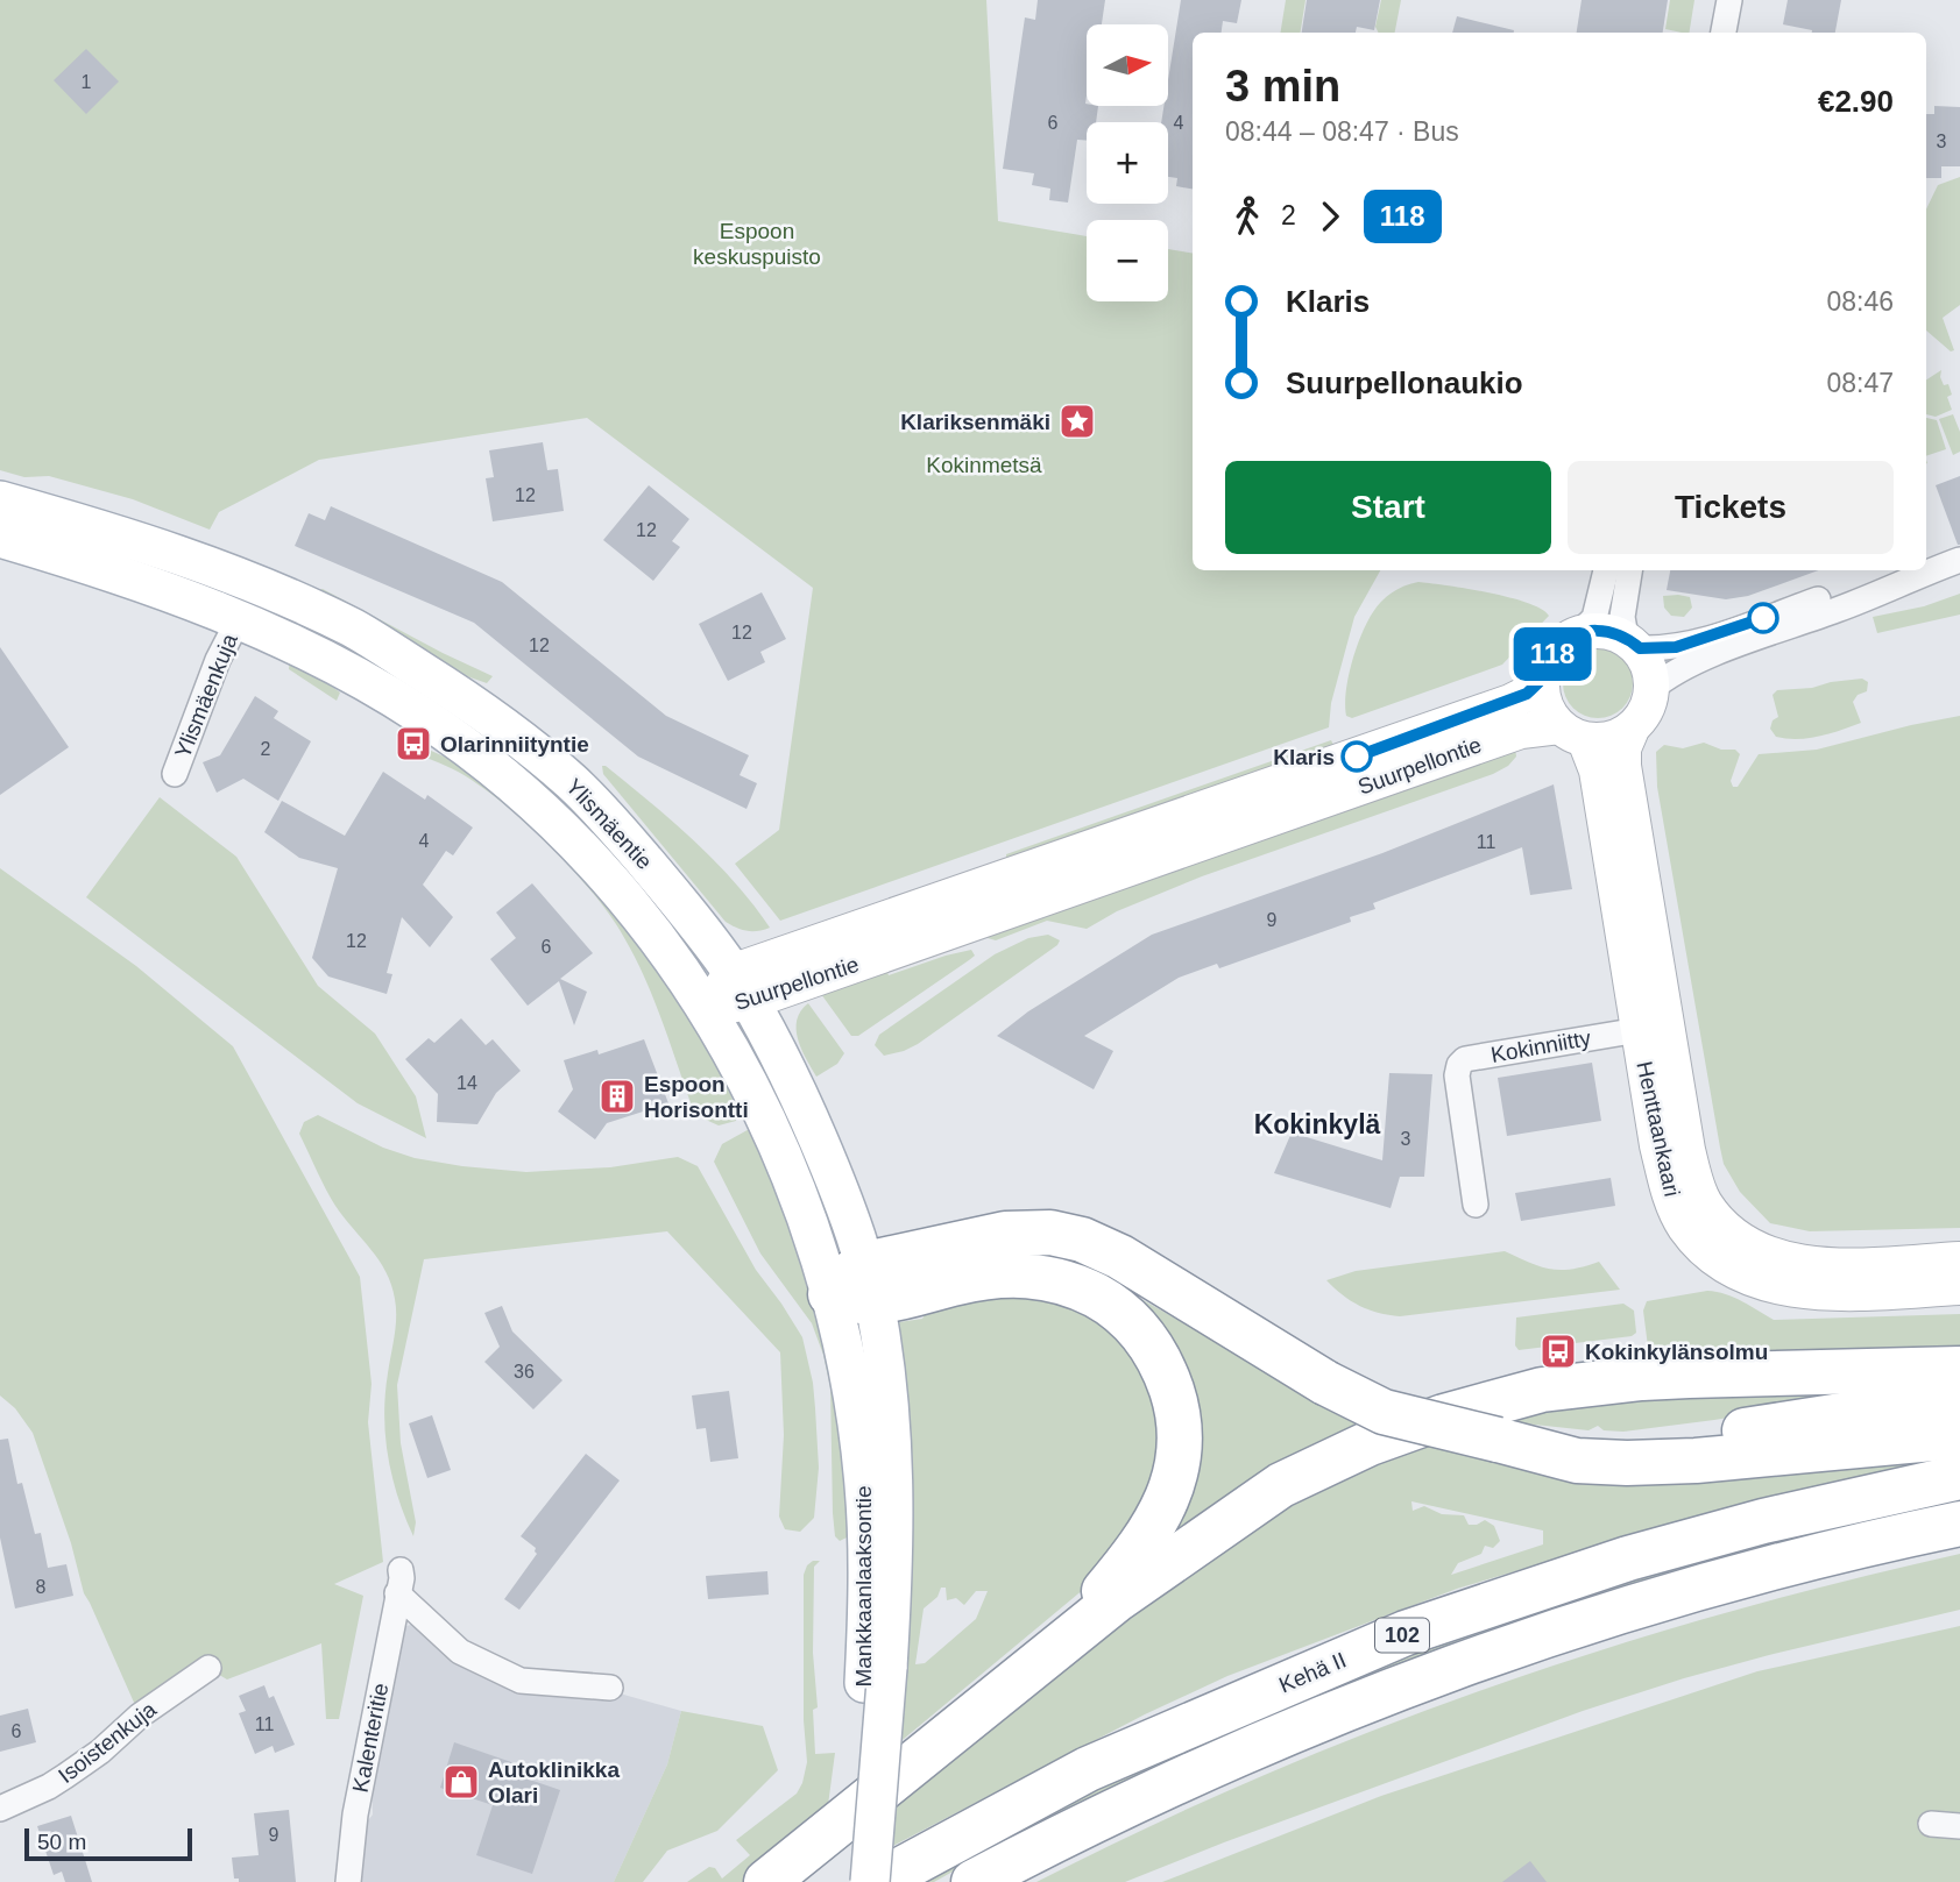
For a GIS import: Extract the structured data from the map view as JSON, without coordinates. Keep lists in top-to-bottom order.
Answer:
{
  "streets": {
    "highway": ["102", "Kehä II"],
    "main road": [
      "Suurpellontie",
      "Ylismäentie",
      "Henttaankaari",
      "Mankkaanlaaksontie"
    ],
    "street": [
      "Ylismäenkuja",
      "Kokinniitty",
      "Kalenteritie",
      "Isoistenkuja"
    ]
  },
  "crossings": [
    ["Ylismäenkuja", "Ylismäentie"],
    ["Suurpellontie", "Ylismäentie"],
    ["Suurpellontie", "Henttaankaari"],
    ["Ylismäentie", "Mankkaanlaaksontie"],
    ["Kokinniitty", "Henttaankaari"]
  ],
  "districts": ["Kokinkylä"],
  "parks": ["Espoon keskuspuisto", "Kokinmetsä"],
  "places": {
    "place": ["Klariksenmäki"],
    "bus stop": ["Olarinniityntie", "Kokinkylänsolmu"],
    "other": ["Klaris"],
    "building": ["Espoon Horisontti"],
    "shop": ["Autoklinikka Olari"]
  },
  "lines": ["bus line 118"],
  "house_numbers": [
    "1",
    "6",
    "4",
    "3",
    "12",
    "12",
    "12",
    "12",
    "2",
    "4",
    "11",
    "9",
    "12",
    "6",
    "14",
    "3",
    "36",
    "8",
    "11",
    "6",
    "9"
  ],
  "scale_bar": "50 m",
  "north": "right",
  "page": {
    "on_map": "118",
    "map_buttons": ["+", "−"],
    "heading": ["3 min", "08:44 – 08:47 · Bus", "€2.90"],
    "legs": ["2", "118"],
    "list": [
      {
        "name": "Klaris",
        "value": "08:46"
      },
      {
        "name": "Suurpellonaukio",
        "value": "08:47"
      }
    ],
    "buttons": ["Start", "Tickets"],
    "scale": "50 m"
  }
}
